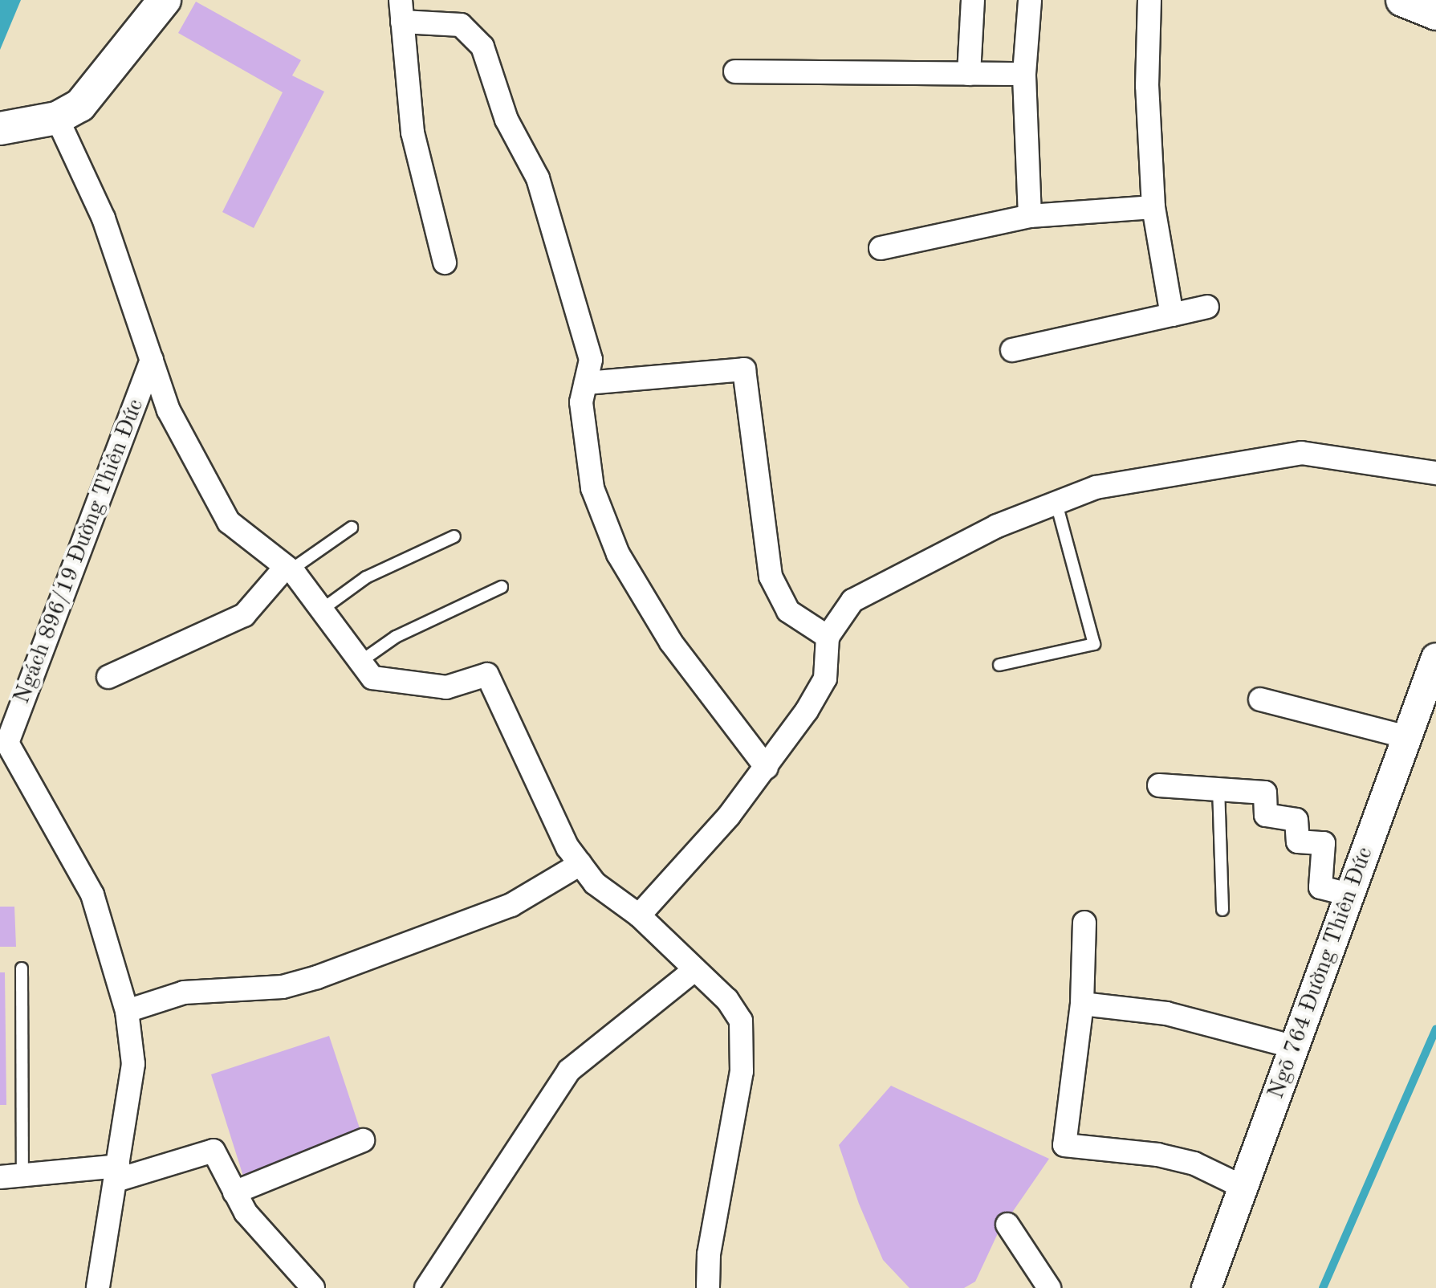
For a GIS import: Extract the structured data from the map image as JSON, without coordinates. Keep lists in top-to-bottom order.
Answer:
{
  "streets": {
    "street": ["Ngách 896/19 Đường Thiên Đức", "Ngõ 764 Đường Thiên Đức"]
  }
}
